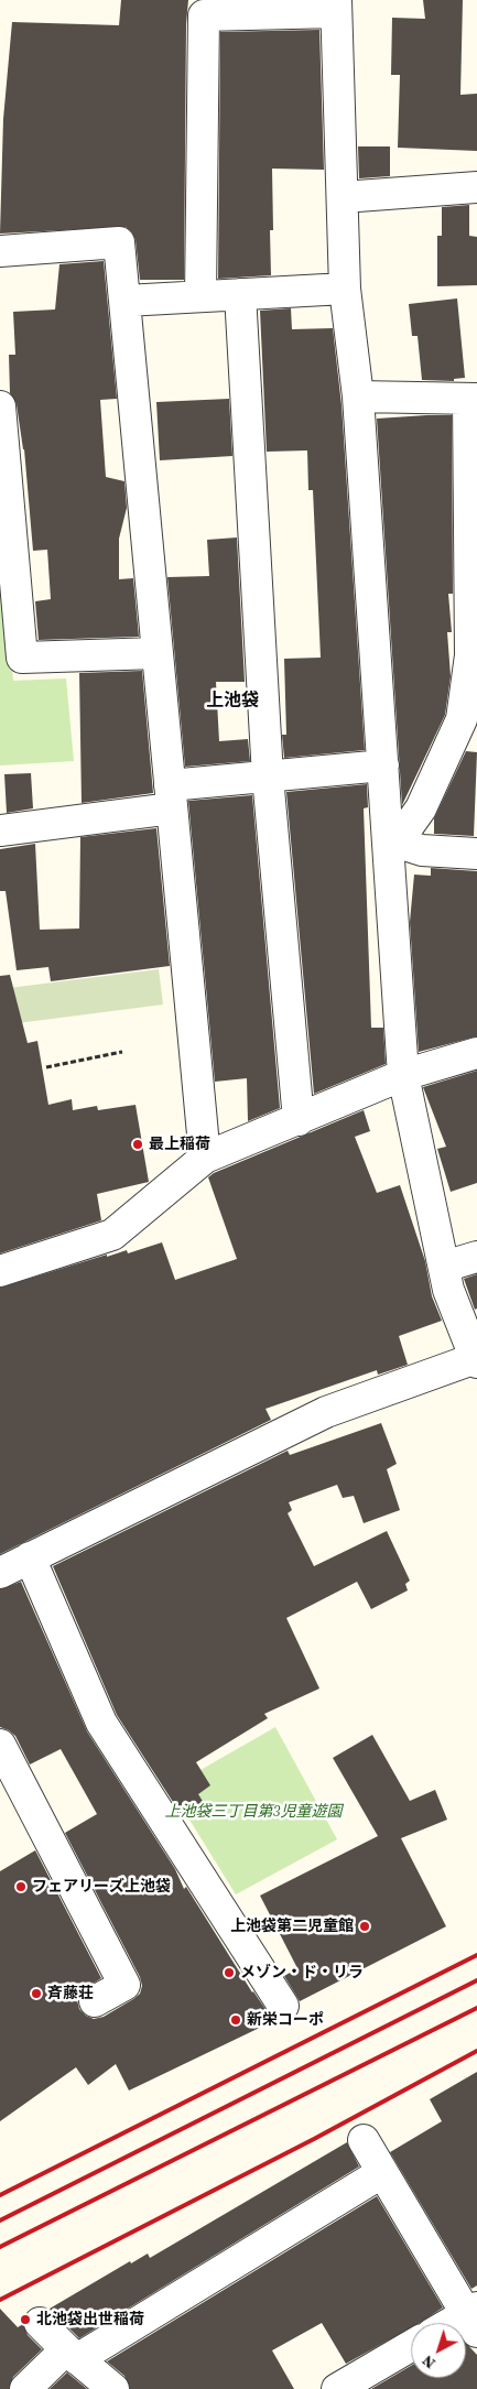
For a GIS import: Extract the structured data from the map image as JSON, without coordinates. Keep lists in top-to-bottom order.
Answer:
{
  "districts": ["上池袋"],
  "parks": ["上池袋三丁目第3児童遊園"],
  "places": [
    "最上稲荷",
    "フェアリーズ上池袋",
    "上池袋第二児童館",
    "メゾン・ド・リラ",
    "斉藤荘",
    "新栄コーポ",
    "北池袋出世稲荷"
  ],
  "north": "bottom left"
}
